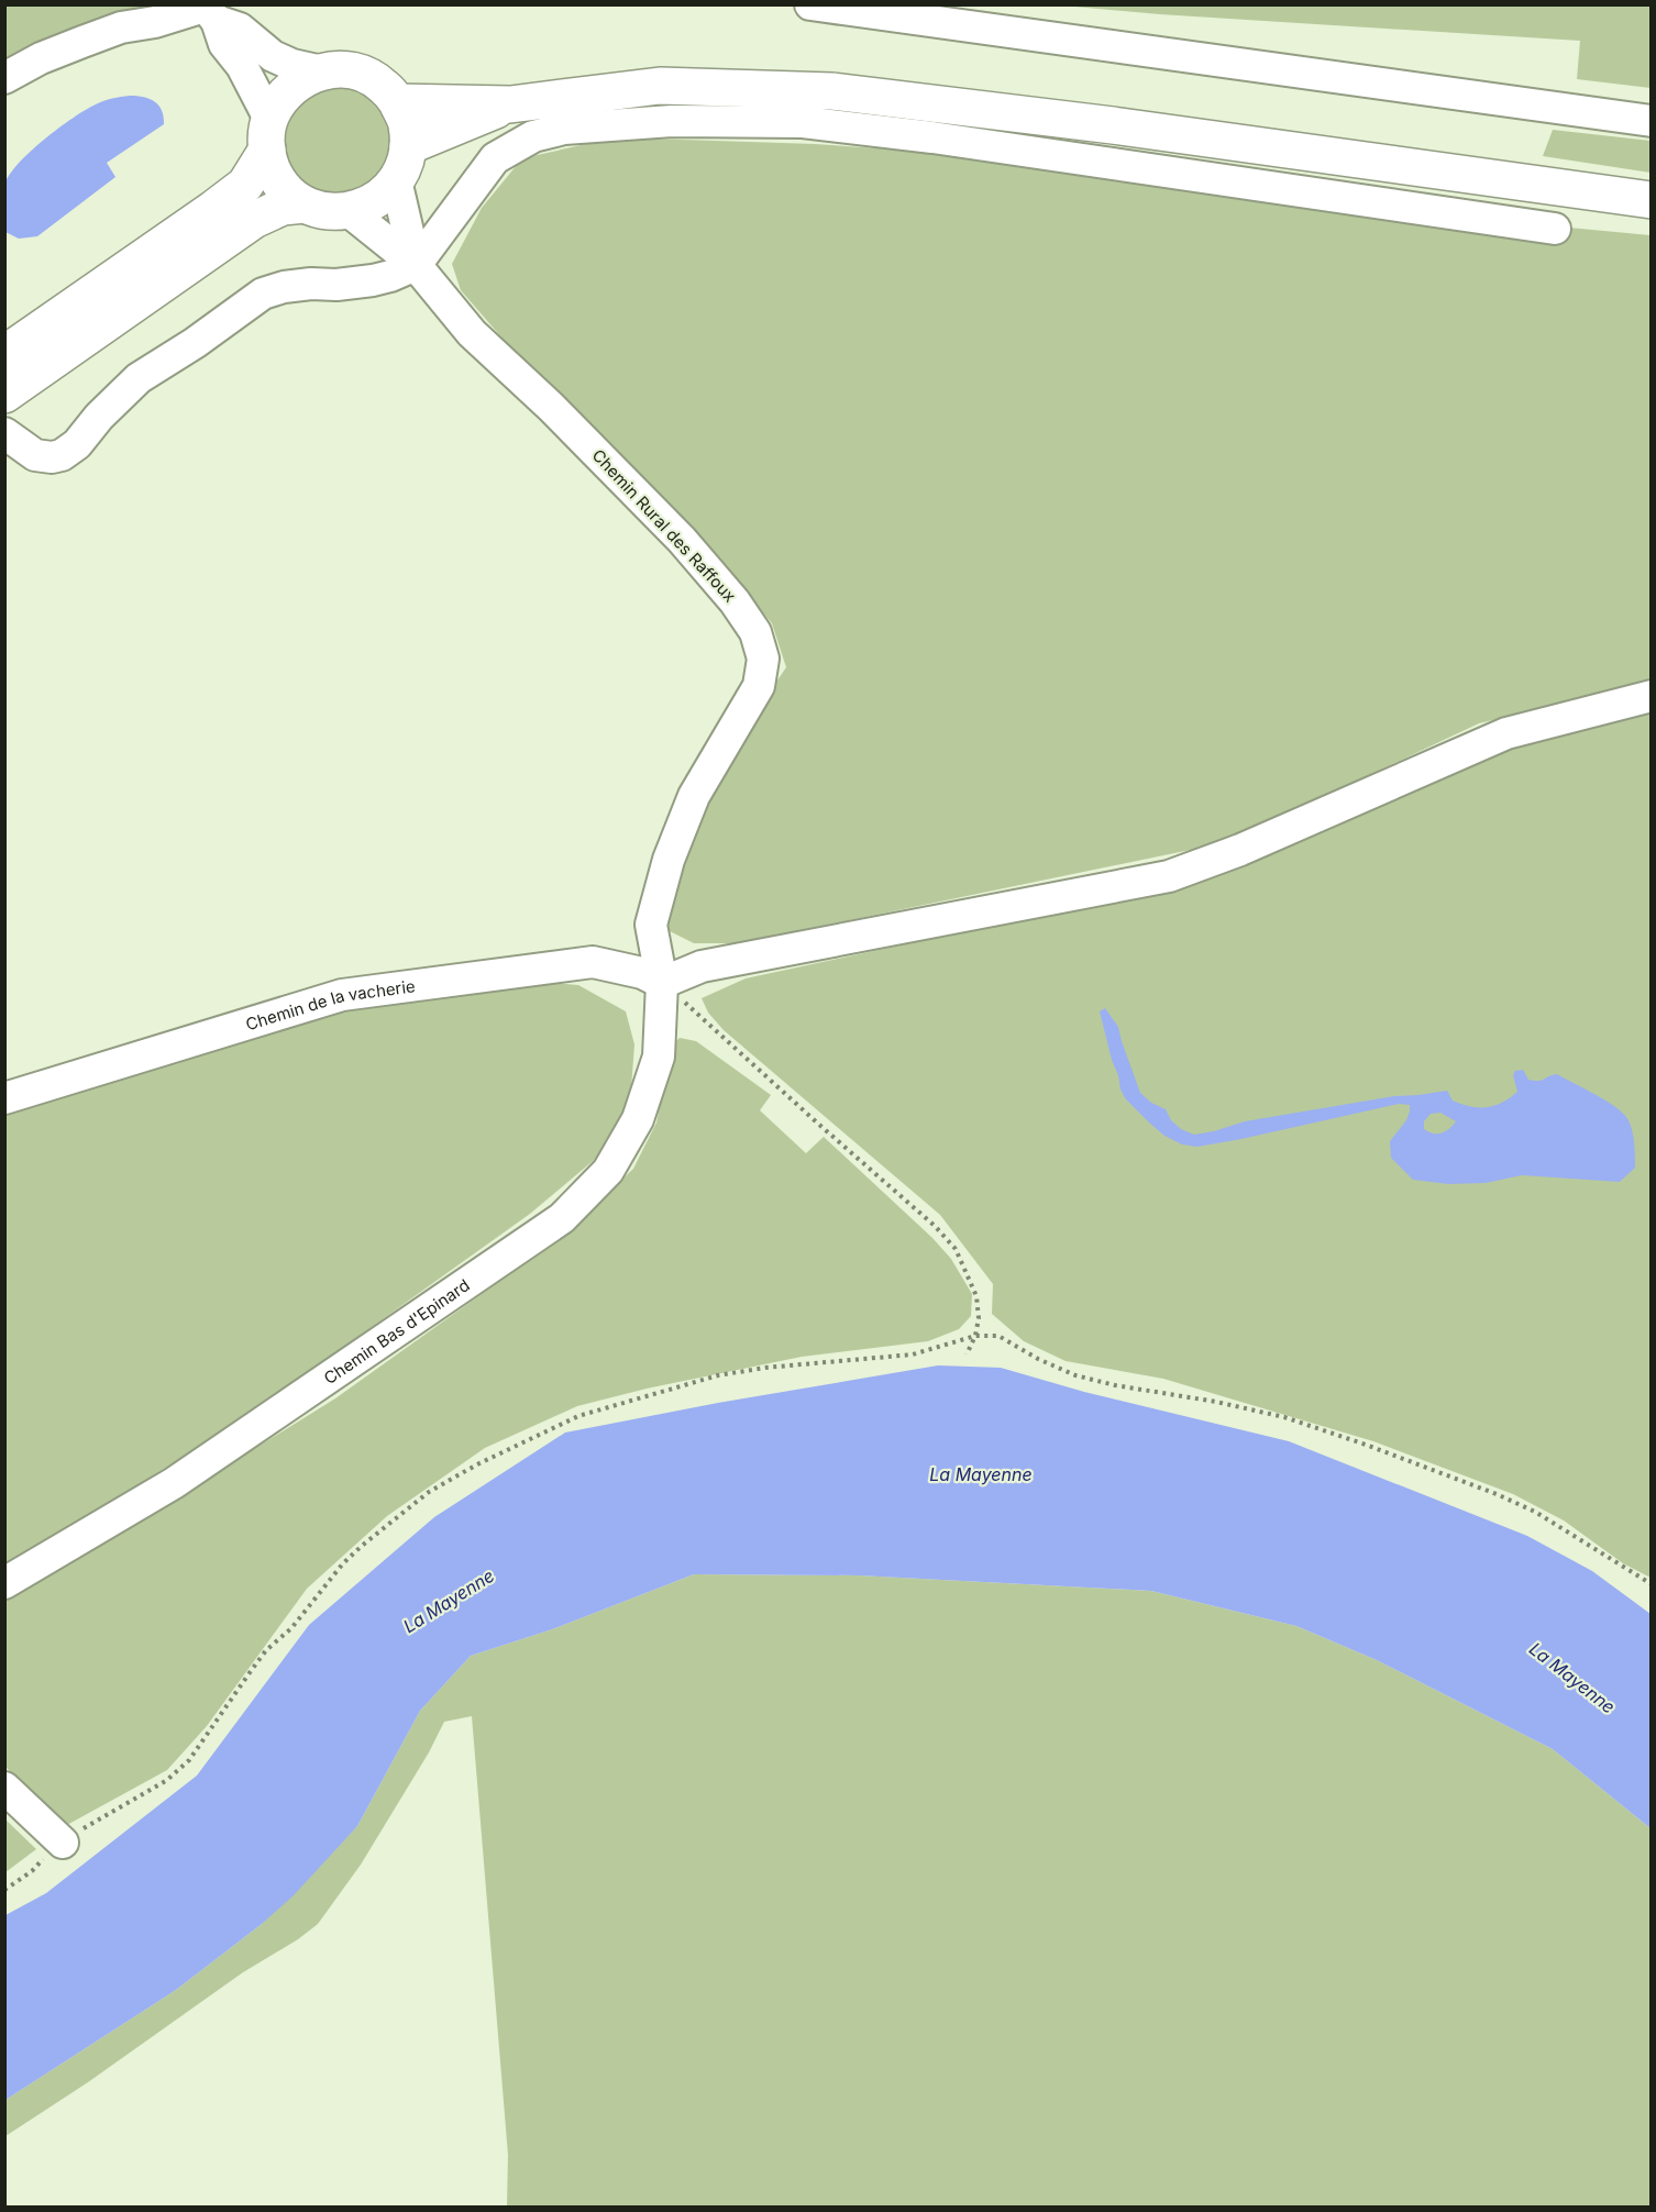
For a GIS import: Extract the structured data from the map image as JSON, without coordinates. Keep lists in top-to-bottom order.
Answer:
{
  "streets": {
    "street": ["Chemin Rural des Raffoux", "Chemin de la vacherie", "Chemin Bas d'Epinard"]
  },
  "crossings": [
    ["Chemin Rural des Raffoux", "Chemin de la vacherie"],
    ["Chemin Rural des Raffoux", "Chemin Bas d'Epinard"],
    ["Chemin de la vacherie", "Chemin Bas d'Epinard"]
  ],
  "water": ["La Mayenne"]
}
